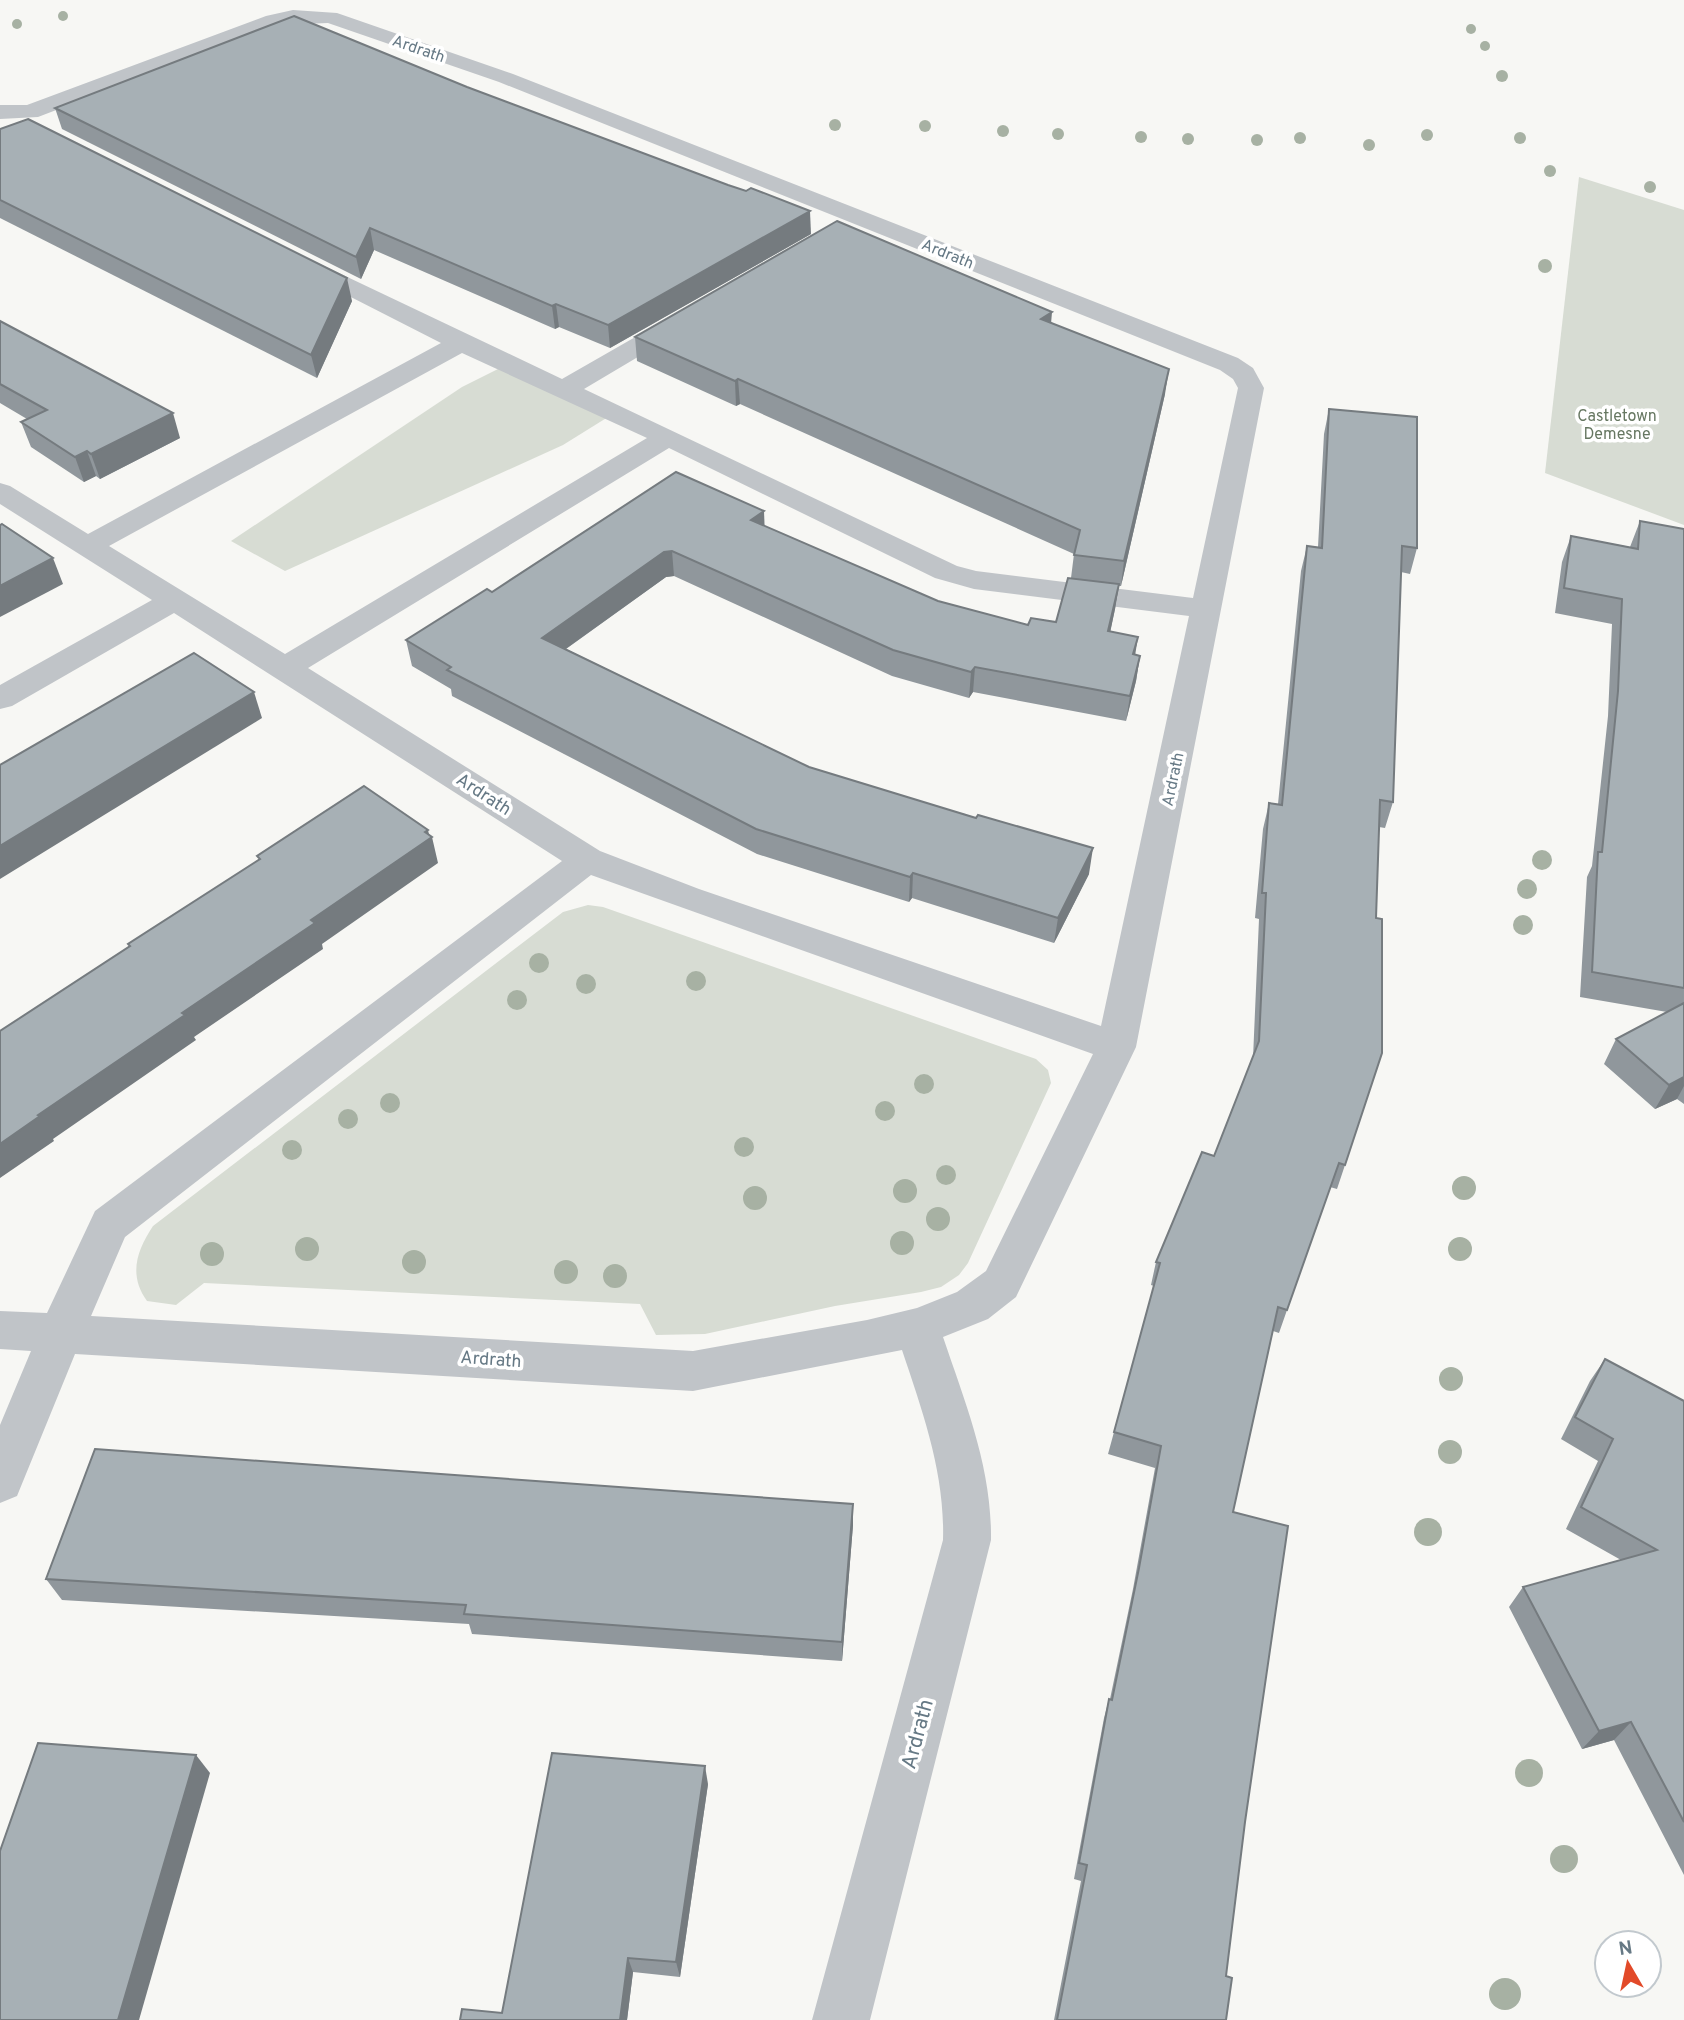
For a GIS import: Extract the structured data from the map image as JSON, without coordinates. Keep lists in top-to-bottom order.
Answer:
{
  "streets": {
    "street": ["Ardrath"]
  },
  "parks": ["Castletown Demesne"],
  "north": "top"
}
